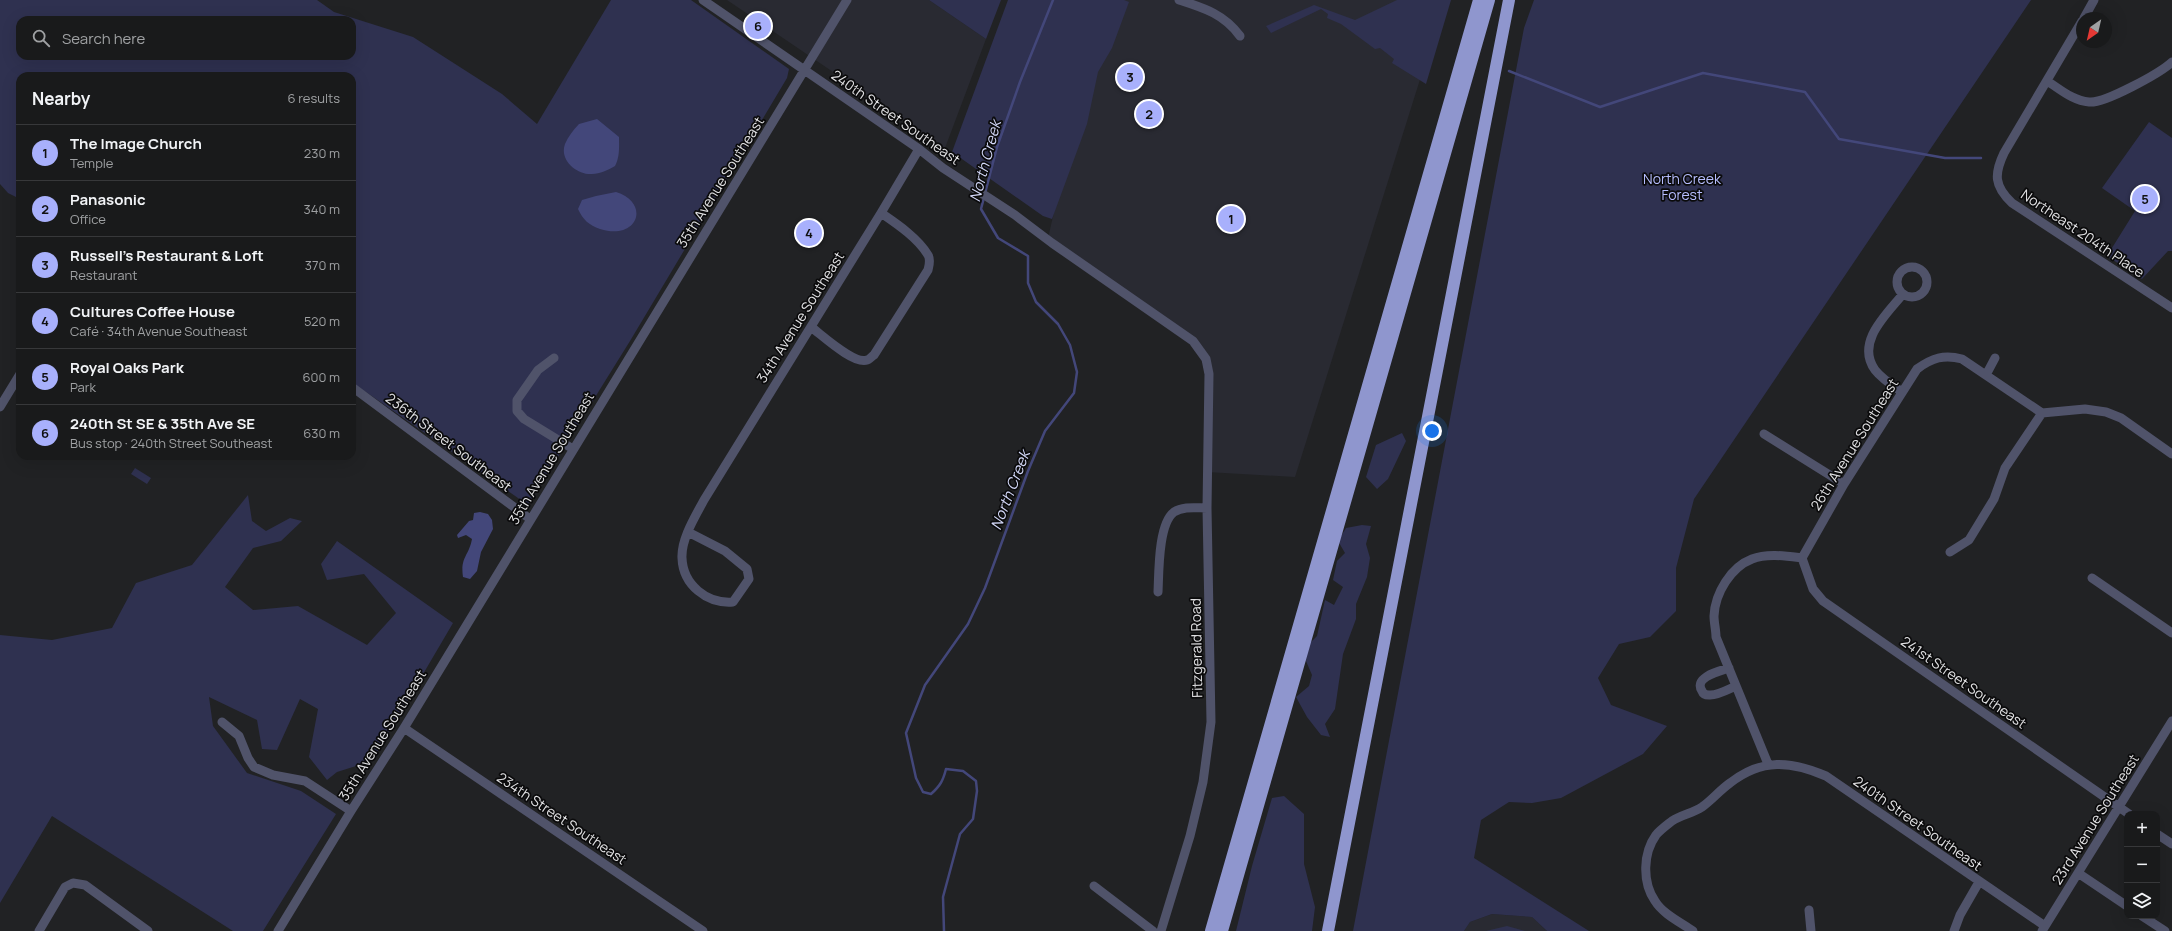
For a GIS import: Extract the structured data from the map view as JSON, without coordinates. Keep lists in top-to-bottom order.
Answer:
{
  "streets": {
    "street": [
      "240th Street Southeast",
      "35th Avenue Southeast",
      "Northeast 204th Place",
      "34th Avenue Southeast",
      "236th Street Southeast",
      "26th Avenue Southeast",
      "Fitzgerald Road",
      "241st Street Southeast",
      "234th Street Southeast",
      "23rd Avenue Southeast"
    ]
  },
  "crossings": [
    ["240th Street Southeast", "35th Avenue Southeast"],
    ["240th Street Southeast", "34th Avenue Southeast"],
    ["240th Street Southeast", "Fitzgerald Road"],
    ["240th Street Southeast", "23rd Avenue Southeast"],
    ["35th Avenue Southeast", "236th Street Southeast"],
    ["35th Avenue Southeast", "234th Street Southeast"],
    ["26th Avenue Southeast", "241st Street Southeast"],
    ["241st Street Southeast", "23rd Avenue Southeast"]
  ],
  "water": ["North Creek"],
  "parks": ["North Creek Forest"],
  "north": "bottom left",
  "page": {
    "pins": [
      "6",
      "3",
      "2",
      "5",
      "1",
      "4"
    ],
    "search": "Search here",
    "heading": ["Nearby", "6 results"],
    "list": [
      {
        "mark": "1",
        "name": "The Image Church",
        "note": "Temple",
        "value": "230 m"
      },
      {
        "mark": "2",
        "name": "Panasonic",
        "note": "Office",
        "value": "340 m"
      },
      {
        "mark": "3",
        "name": "Russell's Restaurant & Loft",
        "note": "Restaurant",
        "value": "370 m"
      },
      {
        "mark": "4",
        "name": "Cultures Coffee House",
        "note": "Café · 34th Avenue Southeast",
        "value": "520 m"
      },
      {
        "mark": "5",
        "name": "Royal Oaks Park",
        "note": "Park",
        "value": "600 m"
      },
      {
        "mark": "6",
        "name": "240th St SE & 35th Ave SE",
        "note": "Bus stop · 240th Street Southeast",
        "value": "630 m"
      }
    ],
    "map_buttons": ["+", "−"]
  }
}
